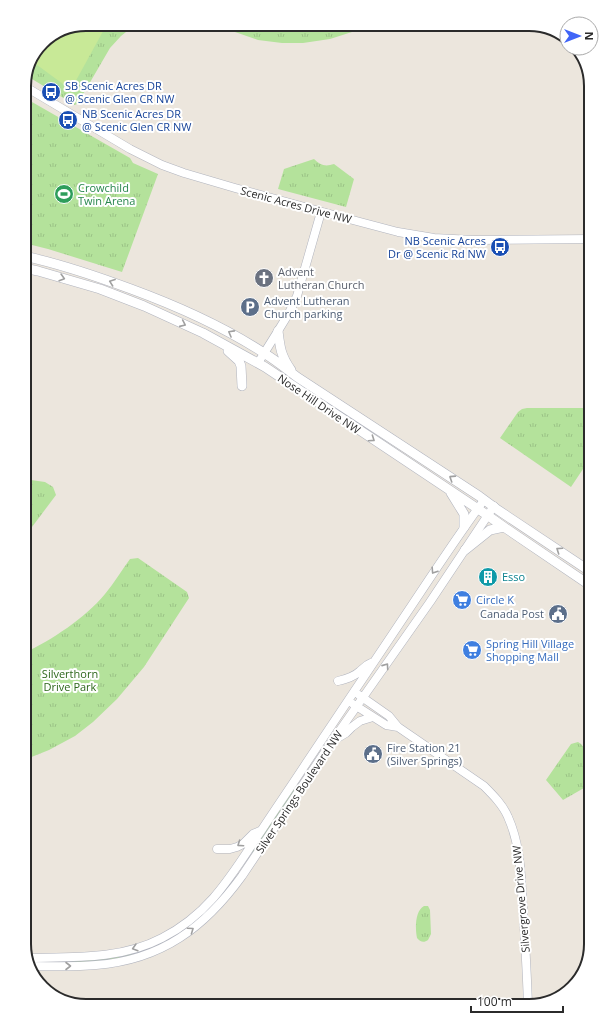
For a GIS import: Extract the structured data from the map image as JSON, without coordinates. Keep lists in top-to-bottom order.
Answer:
{
  "streets": {
    "main road": ["Nose Hill Drive NW"],
    "street": ["Scenic Acres Drive NW", "Silver Springs Boulevard NW", "Silvergrove Drive NW"]
  },
  "crossings": [
    ["Nose Hill Drive NW", "Silver Springs Boulevard NW"],
    ["Silver Springs Boulevard NW", "Silvergrove Drive NW"]
  ],
  "parks": ["Silverthorn Drive Park"],
  "places": {
    "bus stop": ["SB Scenic Acres DR @ Scenic Glen CR NW", "NB Scenic Acres DR @ Scenic Glen CR NW", "NB Scenic Acres Dr @ Scenic Rd NW"],
    "sports": ["Crowchild Twin Arena"],
    "church": ["Advent Lutheran Church"],
    "parking": ["Advent Lutheran Church parking"],
    "building": ["Esso"],
    "supermarket": ["Circle K", "Spring Hill Village Shopping Mall"],
    "public building": ["Canada Post", "Fire Station 21 (Silver Springs)"]
  },
  "scale_bar": "100 m",
  "north": "right"
}
